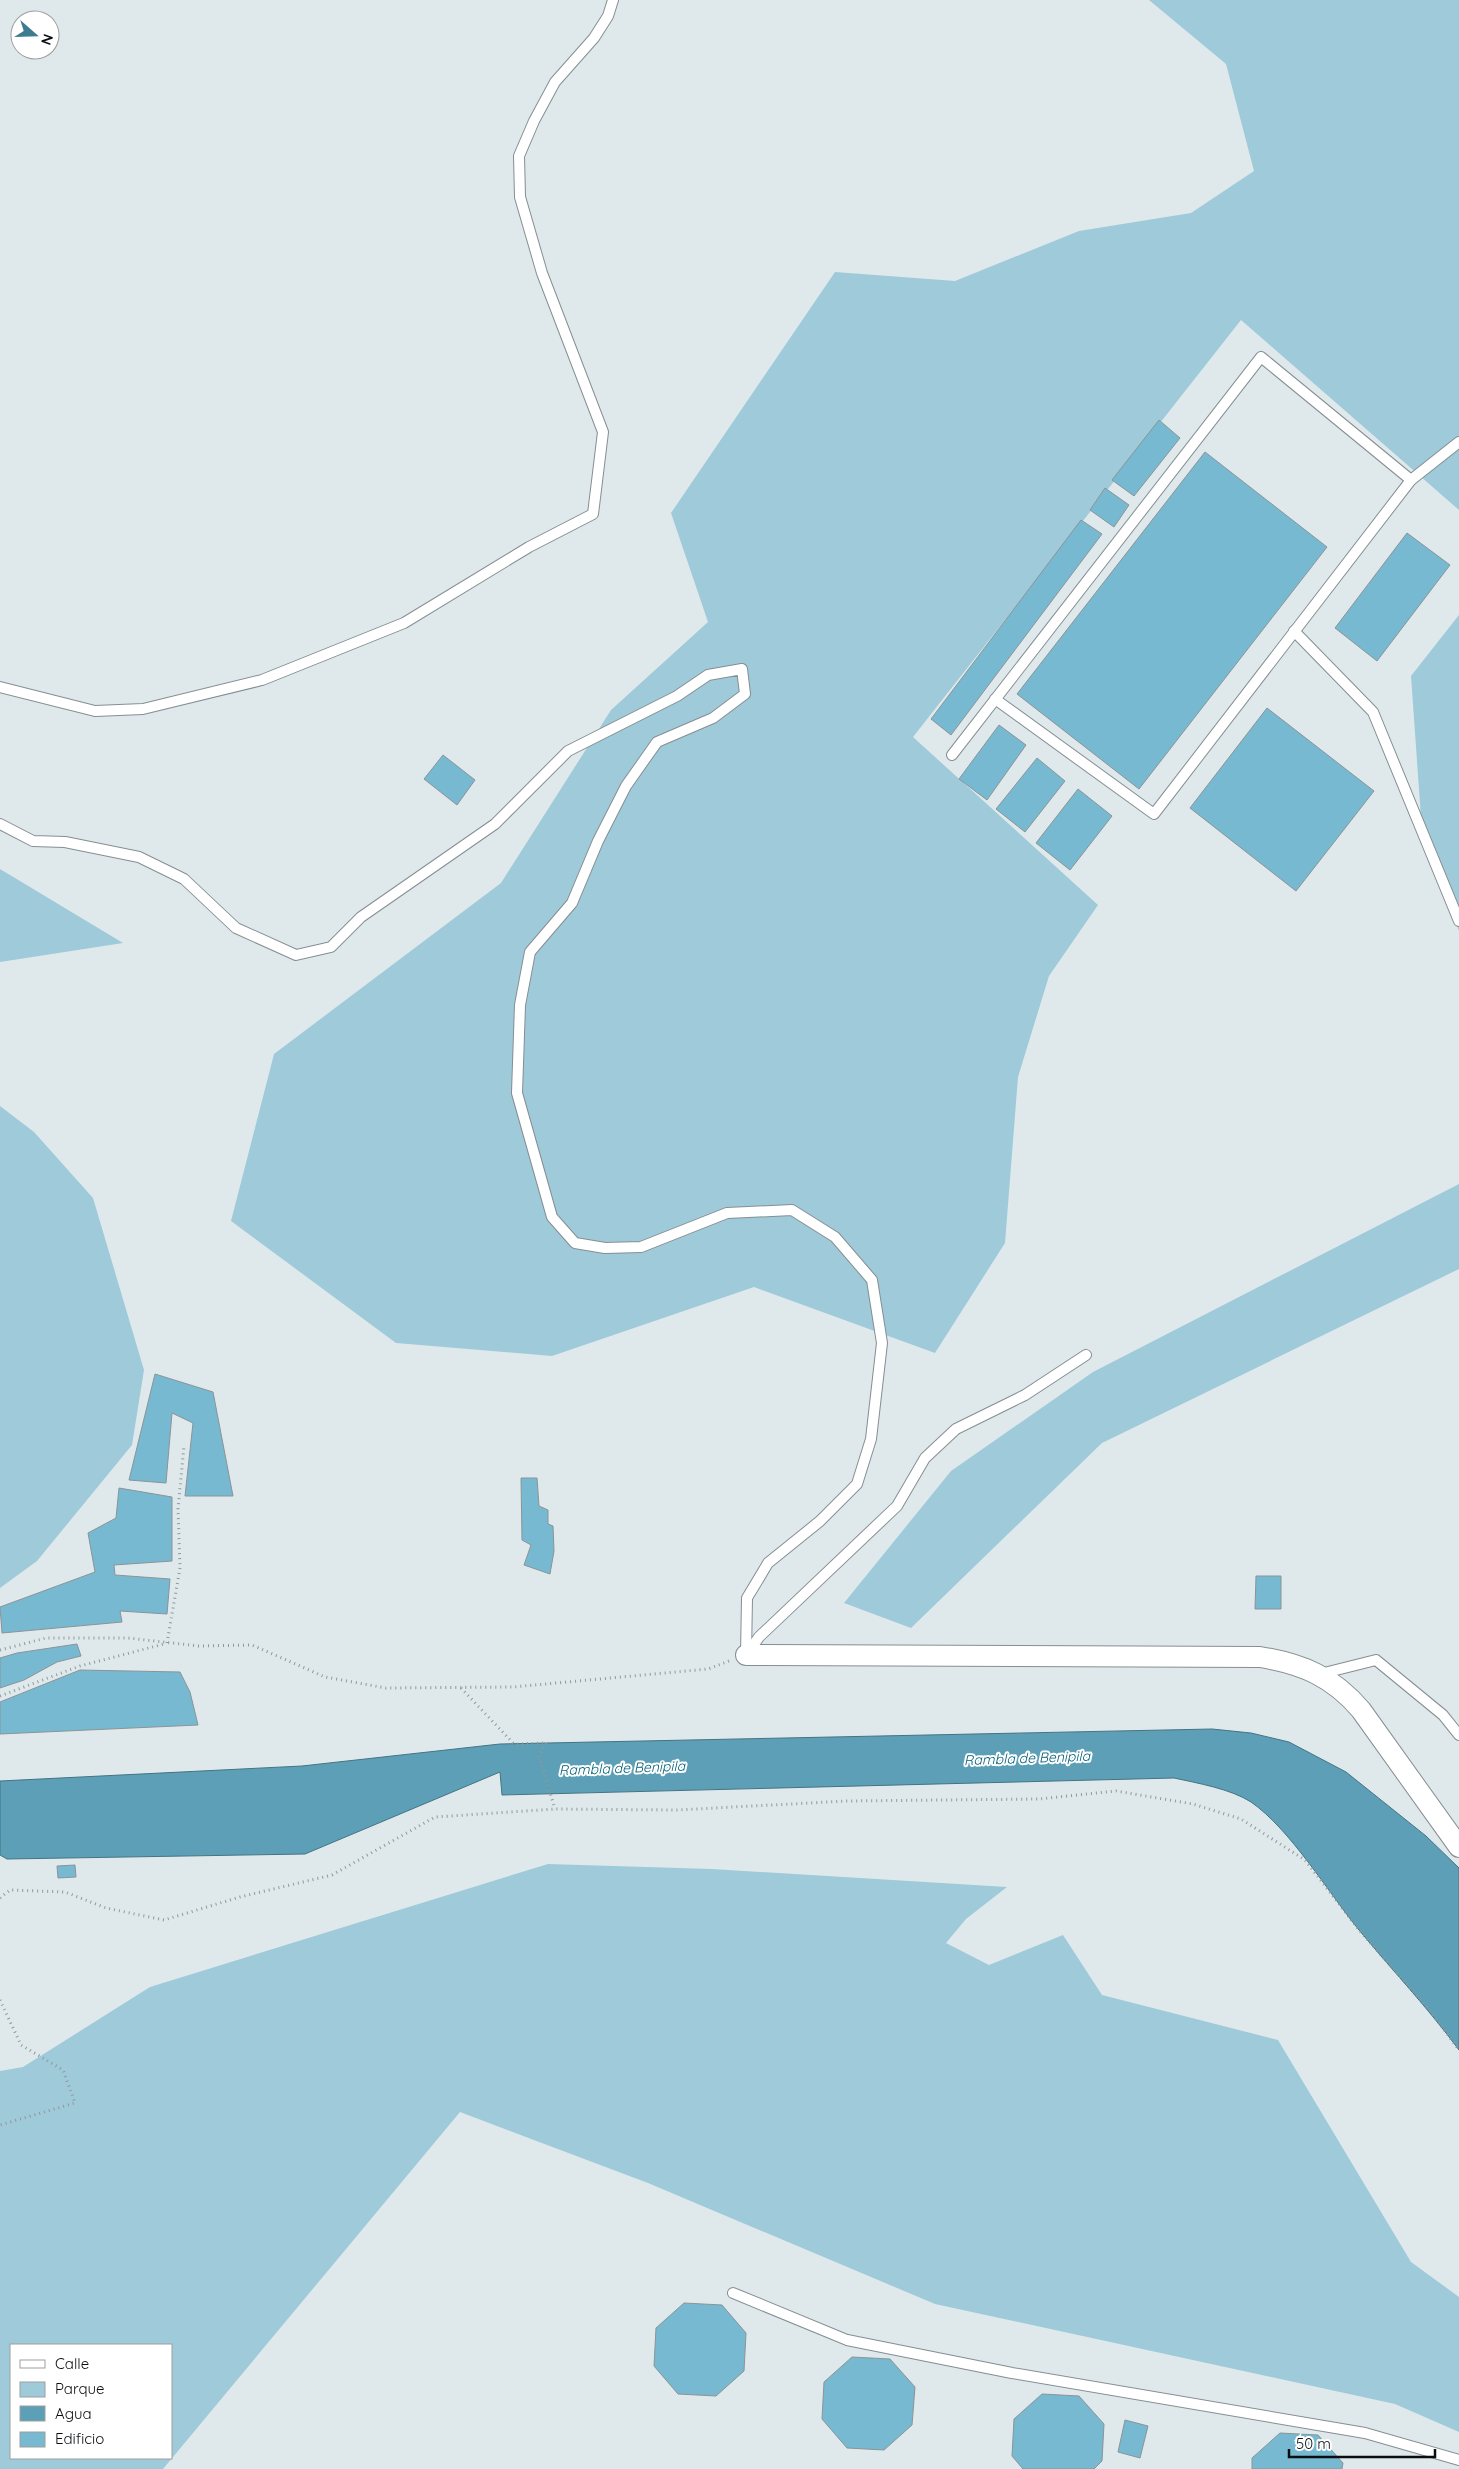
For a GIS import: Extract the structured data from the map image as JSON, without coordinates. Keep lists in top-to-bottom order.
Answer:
{
  "water": ["Rambla de Benipila"],
  "legend": [
    "Calle",
    "Parque",
    "Agua",
    "Edificio"
  ],
  "scale_bar": "50 m",
  "north": "right"
}
